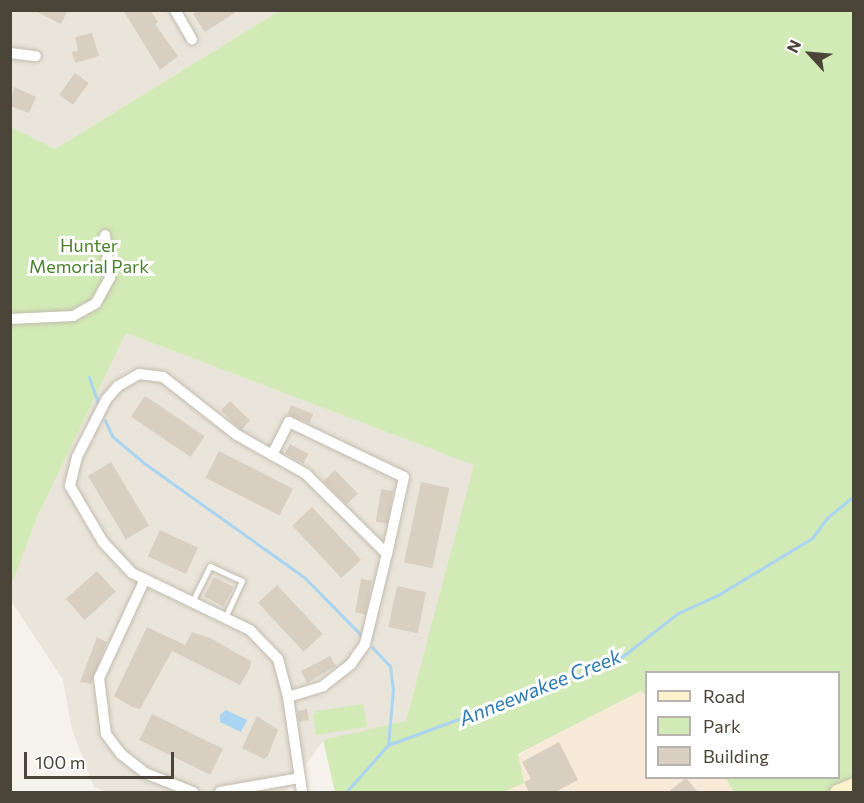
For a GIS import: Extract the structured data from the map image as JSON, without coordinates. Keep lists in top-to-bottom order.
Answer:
{
  "water": ["Anneewakee Creek"],
  "parks": ["Hunter Memorial Park"],
  "legend": ["Road", "Park", "Building"],
  "scale_bar": "100 m",
  "north": "top left"
}
